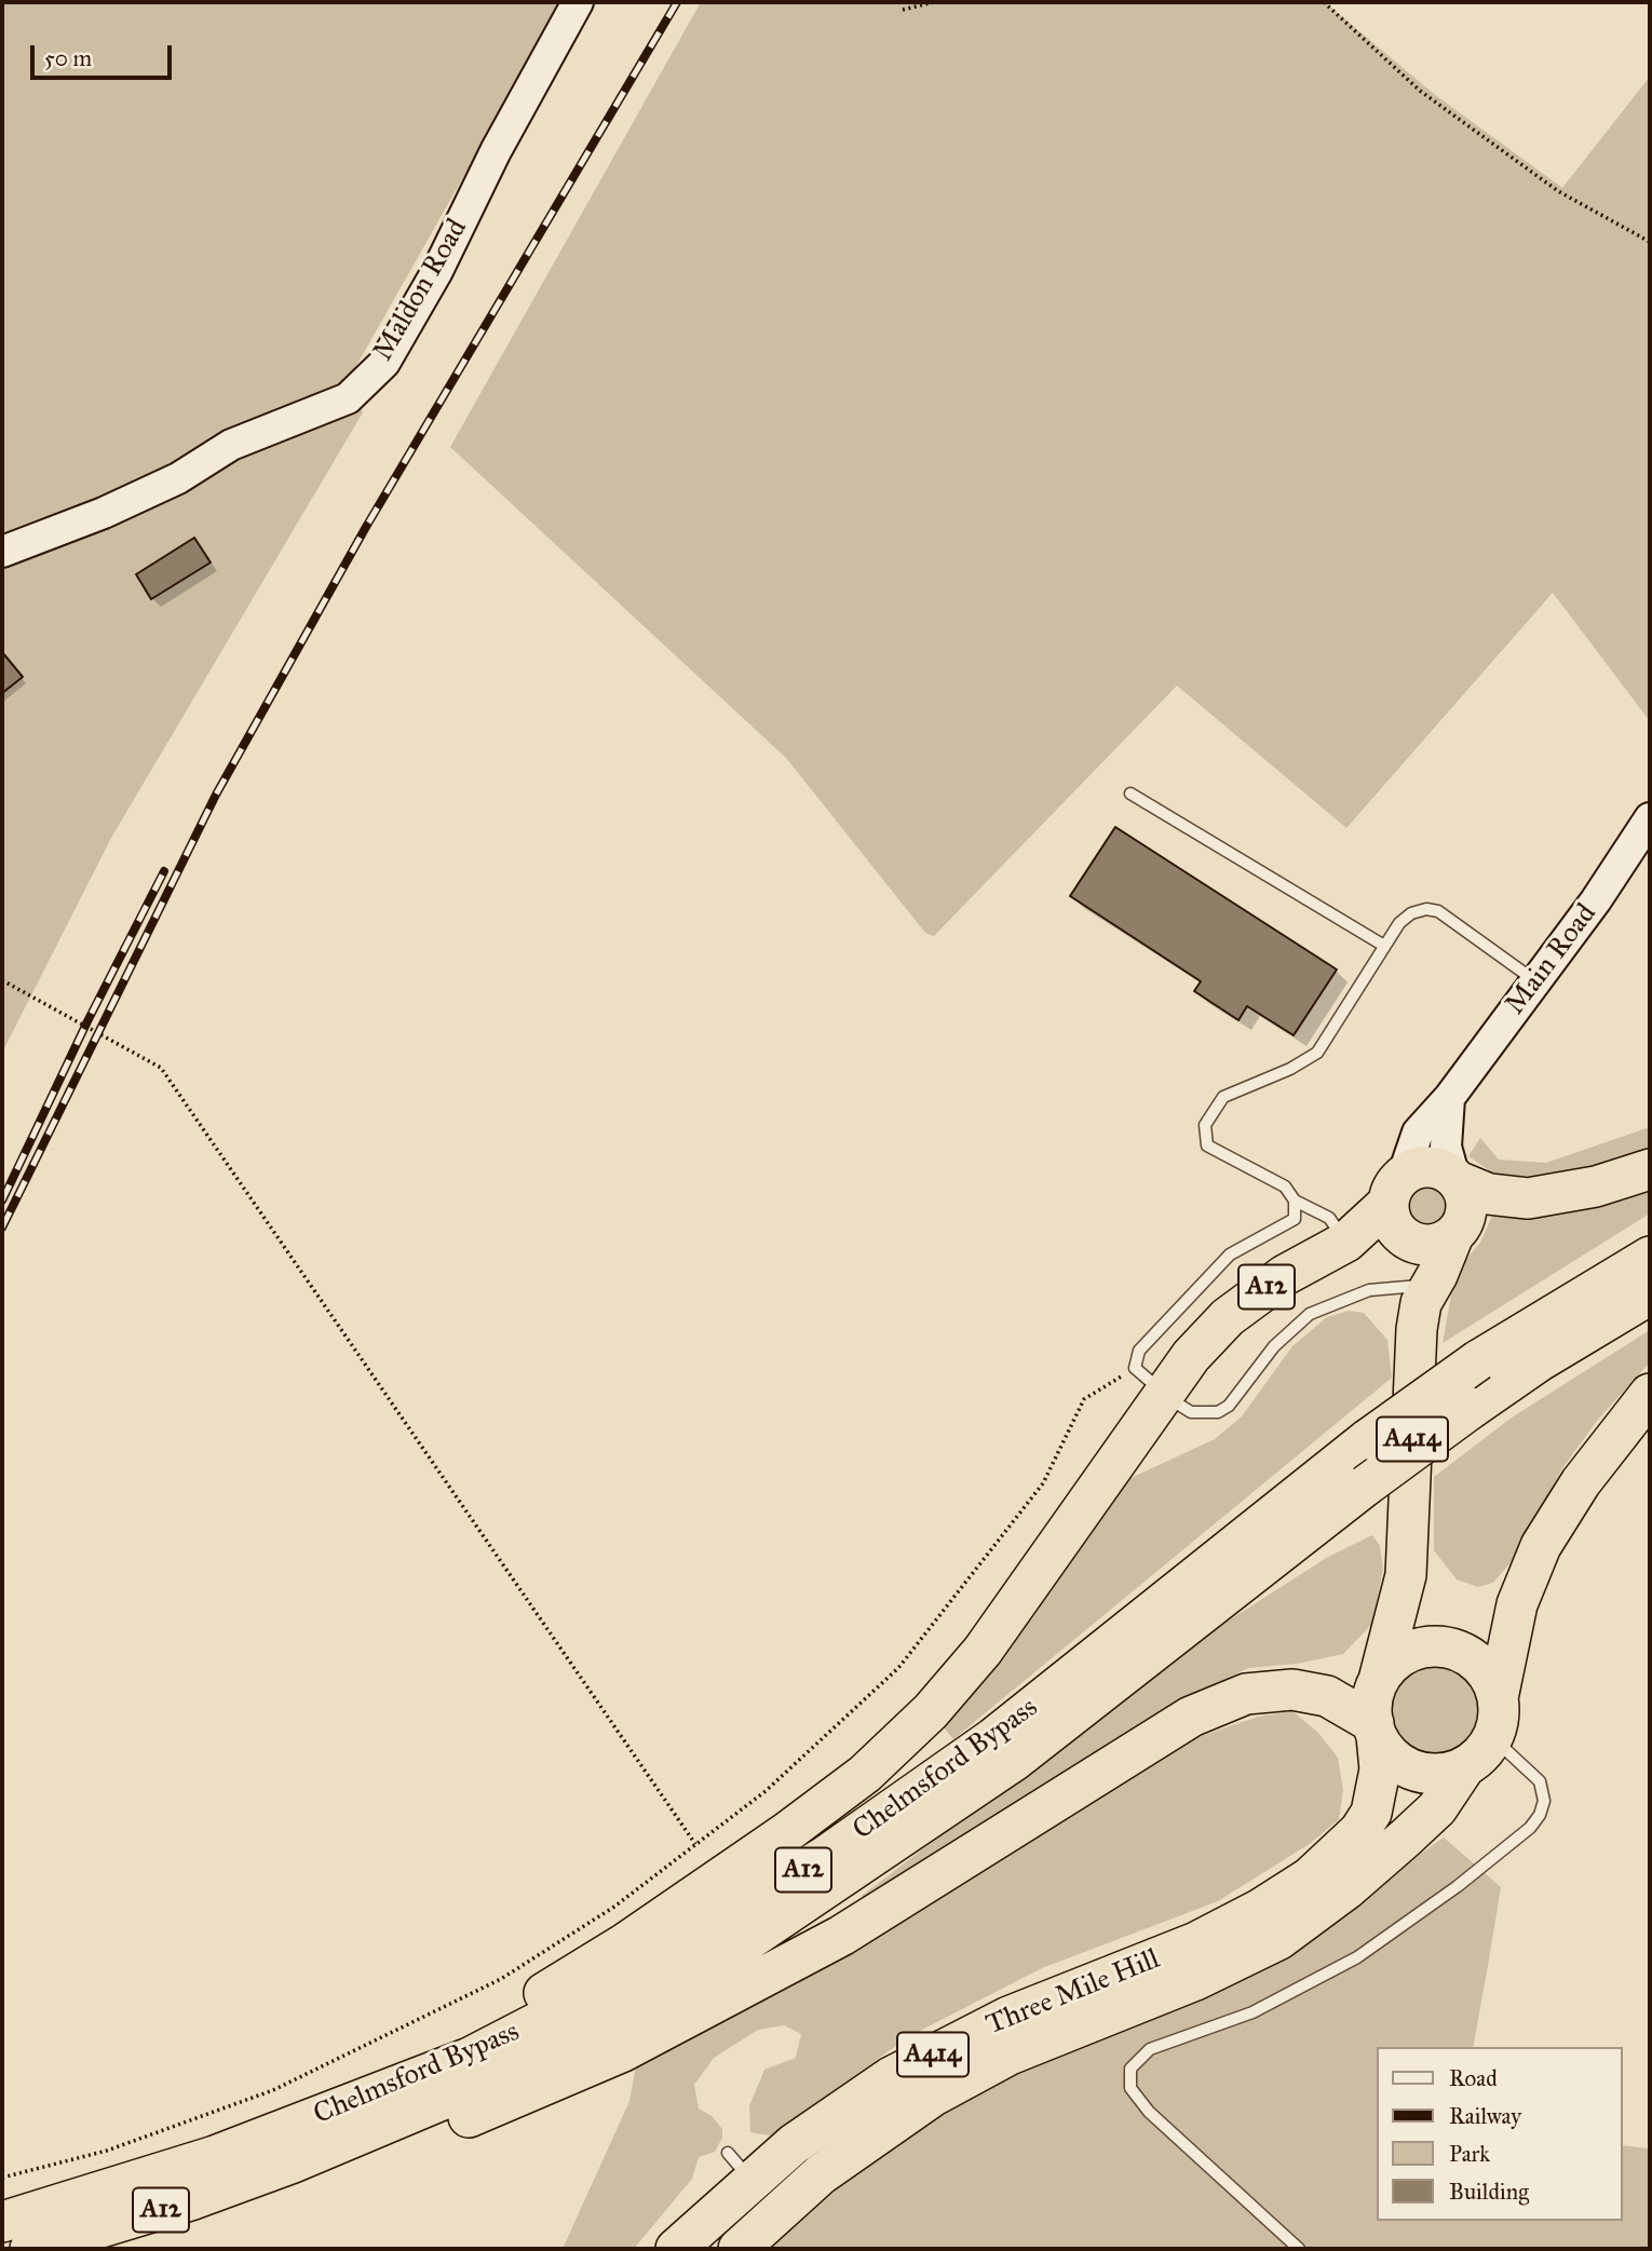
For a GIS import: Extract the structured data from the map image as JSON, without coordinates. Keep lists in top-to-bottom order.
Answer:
{
  "streets": {
    "highway": [
      "A12",
      "A414",
      "Chelmsford Bypass",
      "Three Mile Hill"
    ],
    "street": ["Maldon Road", "Main Road"]
  },
  "crossings": [
    ["Main Road", "A12"],
    ["Main Road", "A414"],
    ["A12", "A414"],
    ["A12", "Chelmsford Bypass"],
    ["A12", "Three Mile Hill"],
    ["A414", "Three Mile Hill"]
  ],
  "legend": [
    "Road",
    "Railway",
    "Park",
    "Building"
  ],
  "scale_bar": "50 m"
}
